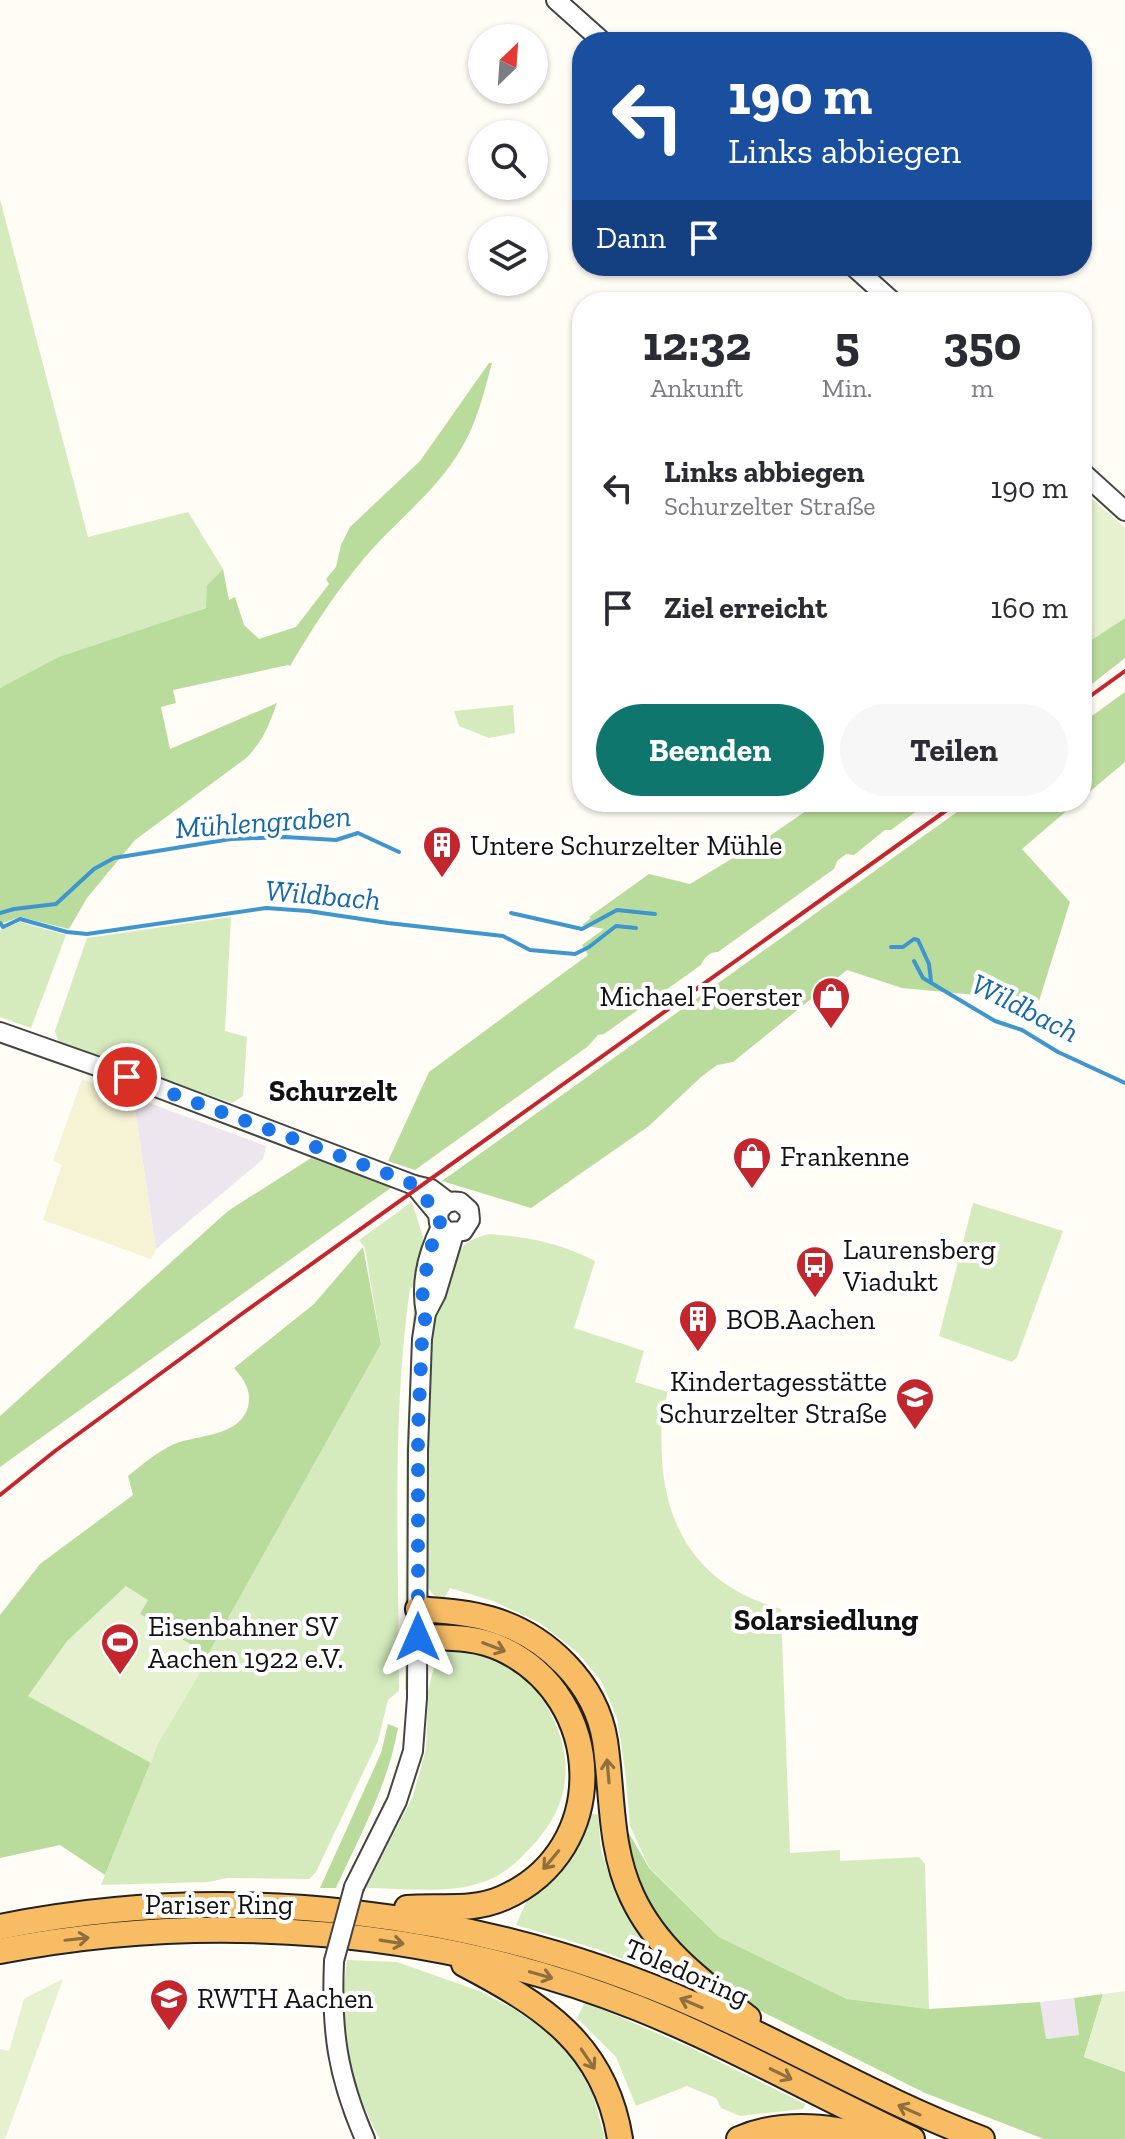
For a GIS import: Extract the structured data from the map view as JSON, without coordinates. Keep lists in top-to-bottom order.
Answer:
{
  "streets": {
    "highway": ["Pariser Ring", "Toledoring"]
  },
  "crossings": [
    ["Pariser Ring", "Toledoring"]
  ],
  "districts": ["Schurzelt", "Solarsiedlung"],
  "water": ["Mühlengraben", "Wildbach"],
  "places": {
    "building": ["Untere Schurzelter Mühle", "BOB.Aachen"],
    "shop": ["Michael Foerster", "Frankenne"],
    "bus stop": ["Laurensberg Viadukt"],
    "school or university": ["Kindertagesstätte Schurzelter Straße", "RWTH Aachen"],
    "sports": ["Eisenbahner SV Aachen 1922 e.V."]
  },
  "north": "top right",
  "page": {
    "turn": ["190 m", "Links abbiegen"],
    "then": "Dann",
    "eta": [
      "12:32",
      "Ankunft",
      "5",
      "Min.",
      "350",
      "m"
    ],
    "list": [
      {
        "name": "Links abbiegen",
        "note": "Schurzelter Straße",
        "value": "190 m"
      },
      {
        "name": "Ziel erreicht",
        "value": "160 m"
      }
    ],
    "buttons": ["Beenden", "Teilen"]
  }
}
